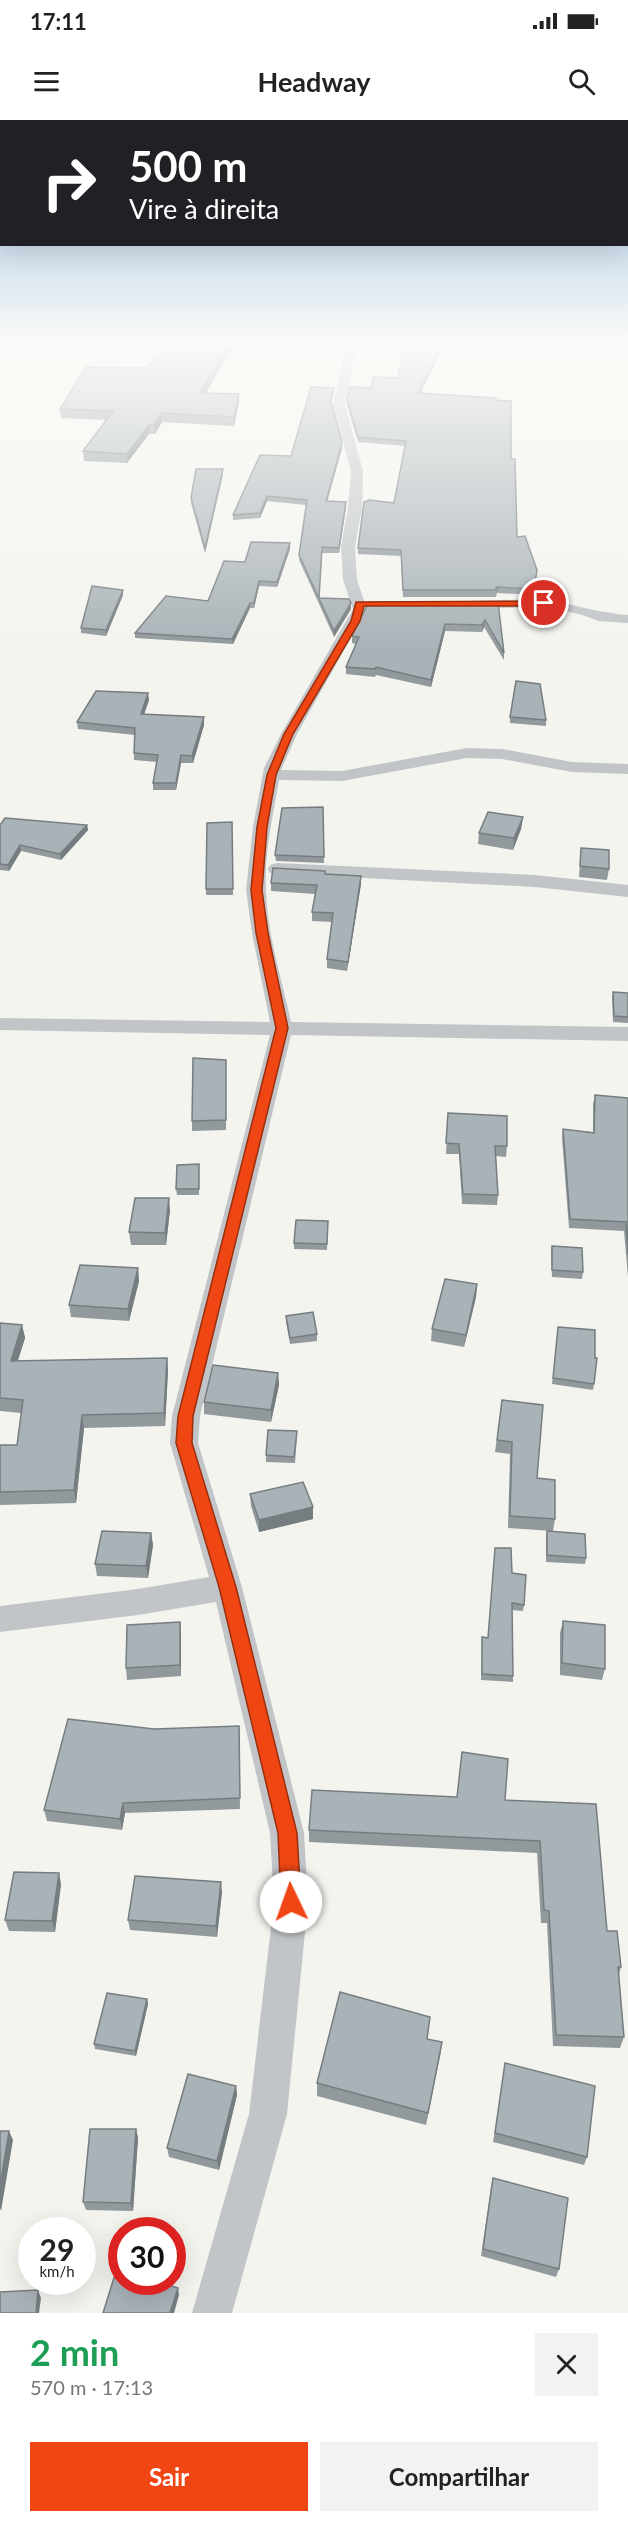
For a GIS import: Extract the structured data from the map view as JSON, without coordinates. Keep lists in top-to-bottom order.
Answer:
{
  "page": {
    "status": "17:11",
    "header": "Headway",
    "turn": ["500 m", "Vire à direita"],
    "speed": "29 km/h",
    "limit": "30",
    "heading": ["2 min", "570 m · 17:13"],
    "buttons": ["Sair", "Compartilhar"]
  }
}
